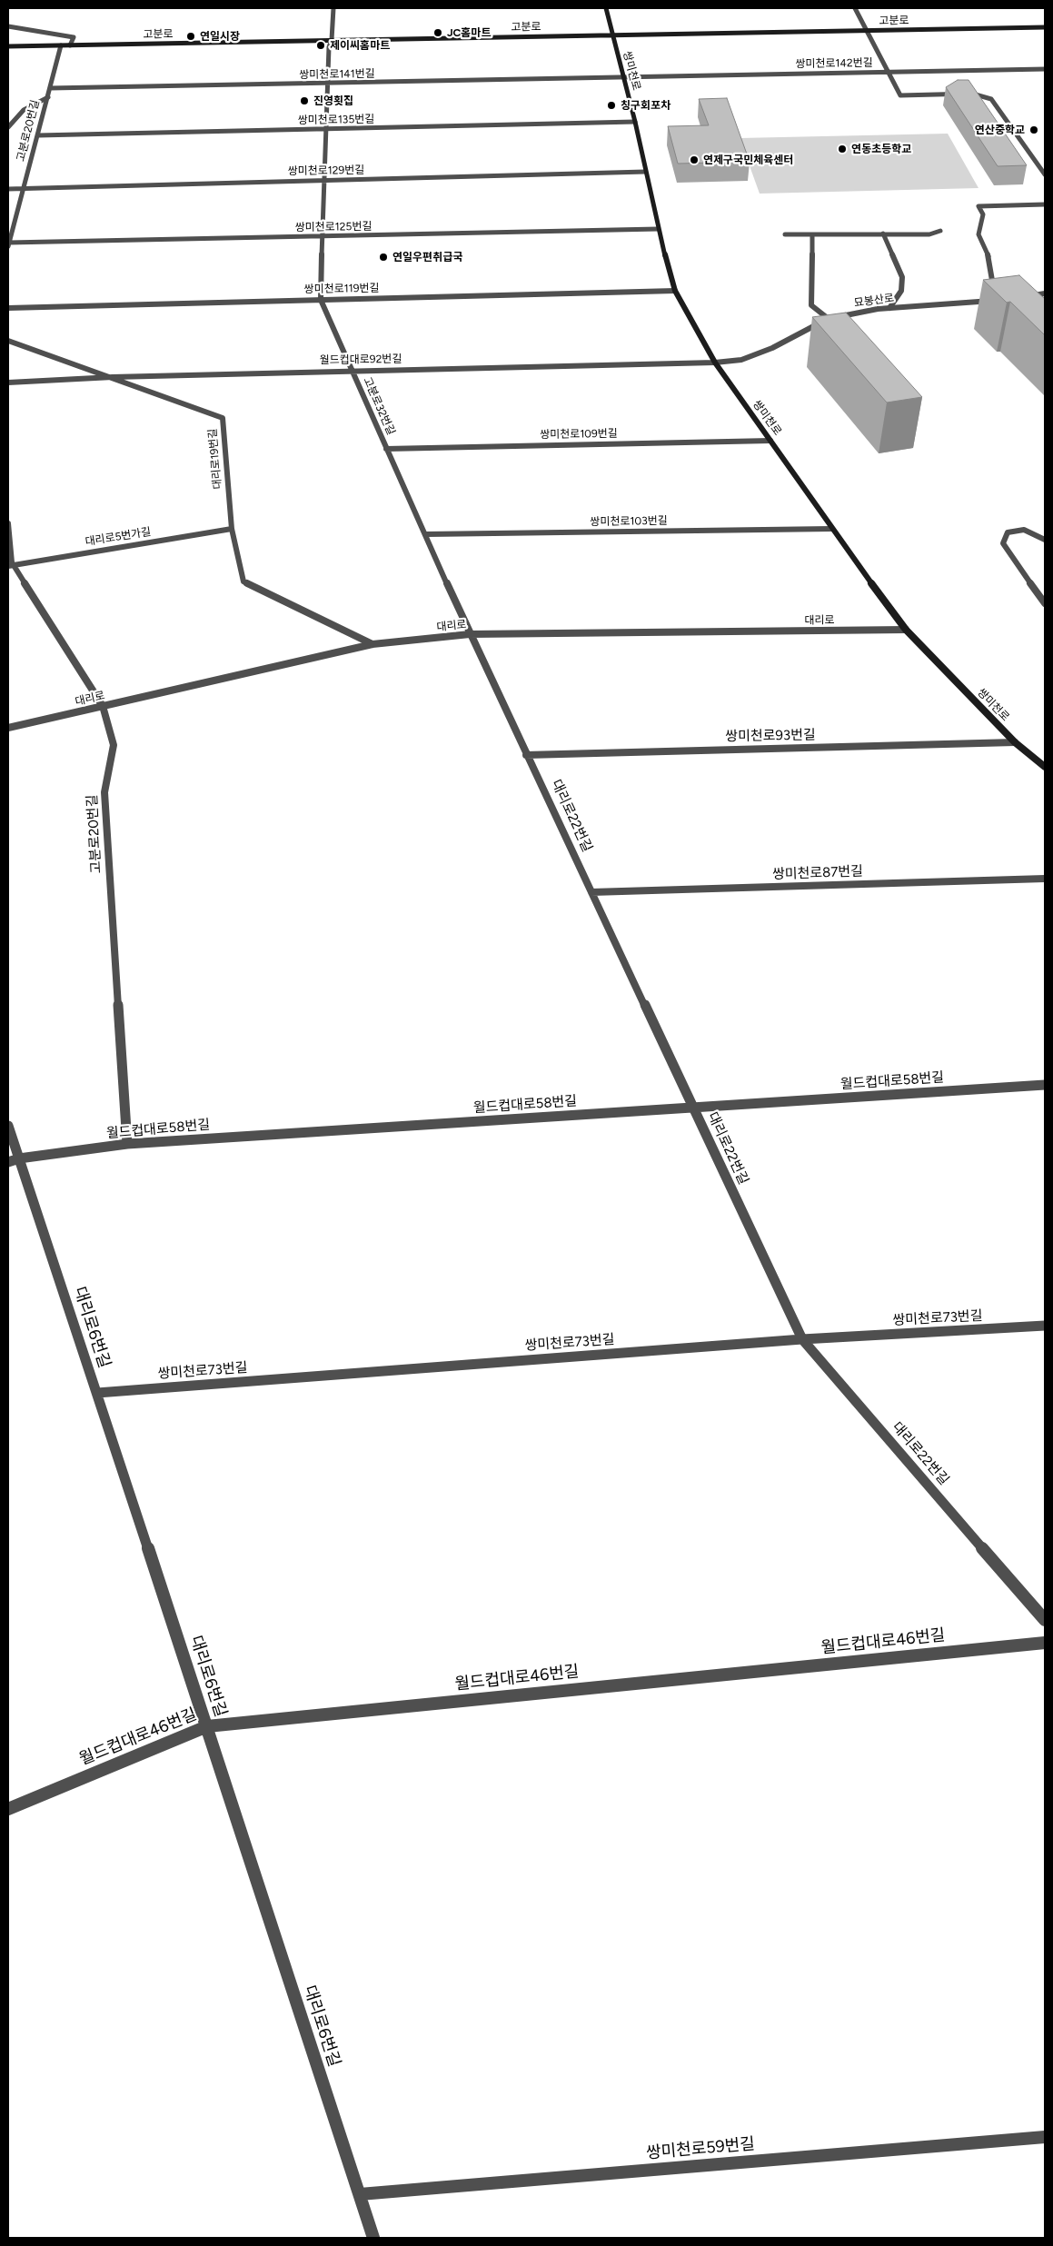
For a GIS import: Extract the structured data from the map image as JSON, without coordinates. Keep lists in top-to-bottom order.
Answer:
{
  "streets": {
    "street": [
      "고분로",
      "쌍미천로142번길",
      "쌍미천로",
      "쌍미천로141번길",
      "쌍미천로135번길",
      "고분로20번길",
      "쌍미천로129번길",
      "쌍미천로125번길",
      "쌍미천로119번길",
      "묘봉산로",
      "월드컵대로92번길",
      "고분로32번길",
      "쌍미천로109번길",
      "대리로19번길",
      "쌍미천로103번길",
      "대리로5번가길",
      "대리로",
      "쌍미천로93번길",
      "대리로22번길",
      "쌍미천로87번길",
      "월드컵대로58번길",
      "쌍미천로73번길",
      "대리로6번길",
      "월드컵대로46번길",
      "쌍미천로59번길"
    ]
  },
  "crossings": [
    ["고분로", "쌍미천로"],
    ["고분로", "고분로20번길"],
    ["고분로", "고분로32번길"],
    ["쌍미천로142번길", "쌍미천로"],
    ["쌍미천로142번길", "쌍미천로141번길"],
    ["쌍미천로", "쌍미천로141번길"],
    ["쌍미천로", "쌍미천로135번길"],
    ["쌍미천로", "쌍미천로129번길"],
    ["쌍미천로", "쌍미천로125번길"],
    ["쌍미천로", "쌍미천로119번길"],
    ["쌍미천로", "묘봉산로"],
    ["쌍미천로", "월드컵대로92번길"],
    ["쌍미천로", "쌍미천로109번길"],
    ["쌍미천로", "쌍미천로103번길"],
    ["쌍미천로", "대리로"],
    ["쌍미천로", "쌍미천로93번길"],
    ["쌍미천로141번길", "고분로20번길"],
    ["쌍미천로141번길", "고분로32번길"],
    ["쌍미천로135번길", "고분로20번길"],
    ["쌍미천로135번길", "고분로32번길"],
    ["고분로20번길", "쌍미천로129번길"],
    ["고분로20번길", "쌍미천로125번길"],
    ["고분로20번길", "대리로5번가길"],
    ["고분로20번길", "대리로"],
    ["고분로20번길", "월드컵대로58번길"],
    ["쌍미천로129번길", "고분로32번길"],
    ["쌍미천로125번길", "고분로32번길"],
    ["쌍미천로119번길", "고분로32번길"],
    ["묘봉산로", "월드컵대로92번길"],
    ["월드컵대로92번길", "고분로32번길"],
    ["월드컵대로92번길", "대리로19번길"],
    ["고분로32번길", "쌍미천로109번길"],
    ["고분로32번길", "쌍미천로103번길"],
    ["고분로32번길", "대리로"],
    ["고분로32번길", "대리로22번길"],
    ["대리로19번길", "대리로5번가길"],
    ["대리로19번길", "대리로"],
    ["대리로", "대리로22번길"],
    ["쌍미천로93번길", "대리로22번길"],
    ["대리로22번길", "쌍미천로87번길"],
    ["대리로22번길", "월드컵대로58번길"],
    ["대리로22번길", "쌍미천로73번길"],
    ["월드컵대로58번길", "대리로6번길"],
    ["쌍미천로73번길", "대리로6번길"],
    ["대리로6번길", "월드컵대로46번길"],
    ["대리로6번길", "쌍미천로59번길"]
  ],
  "places": [
    "JC홈마트",
    "연일시장",
    "제이씨홈마트",
    "진영횟집",
    "칭구회포차",
    "연산중학교",
    "연동초등학교",
    "연제구국민체육센터",
    "연일우편취급국"
  ]
}
